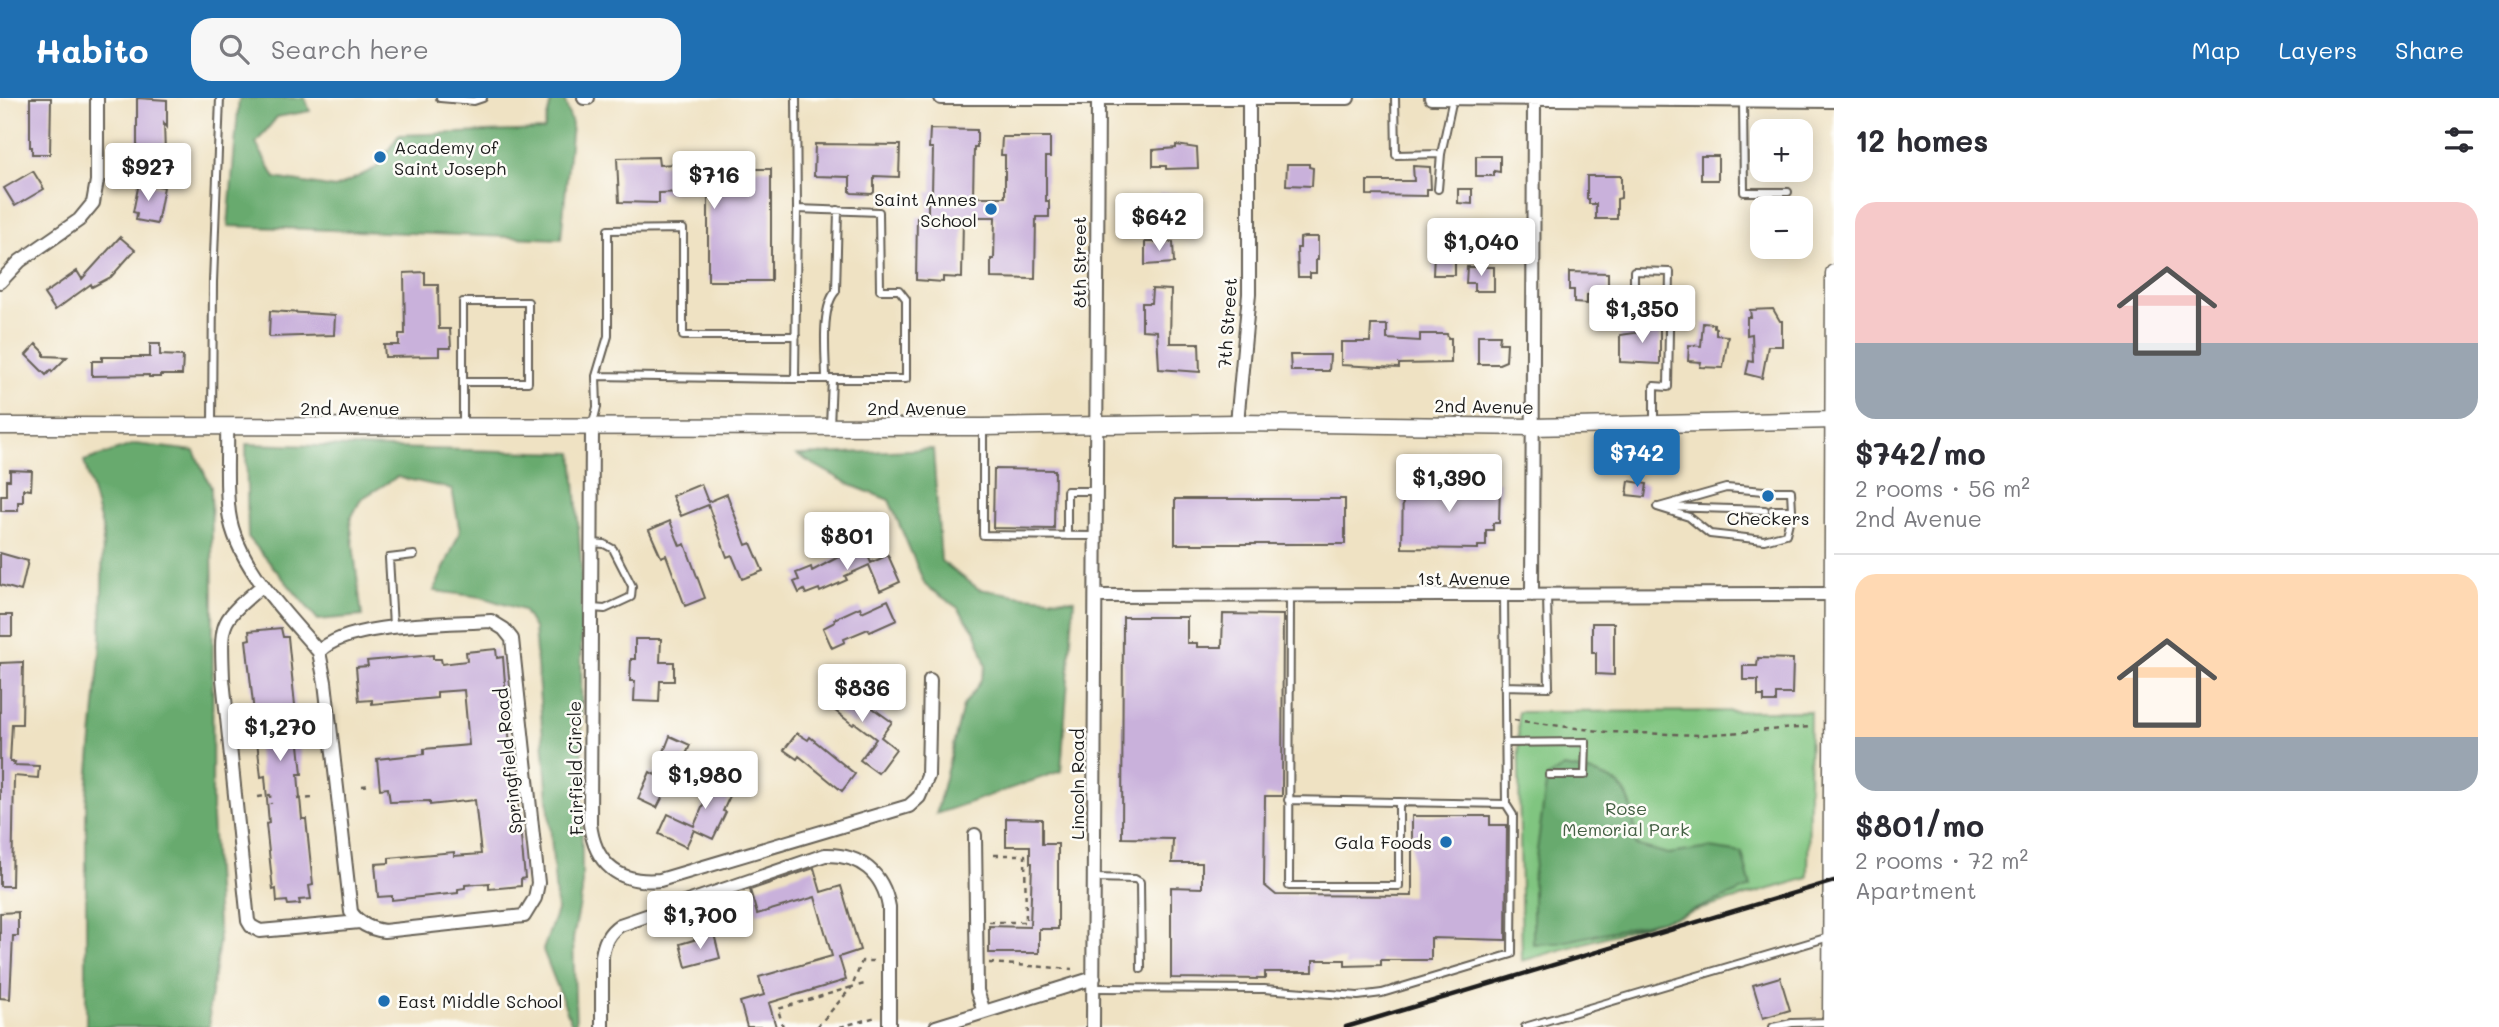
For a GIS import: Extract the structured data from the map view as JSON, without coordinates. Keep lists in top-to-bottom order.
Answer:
{
  "streets": {
    "street": [
      "8th Street",
      "7th Street",
      "2nd Avenue",
      "1st Avenue",
      "Springfield Road",
      "Fairfield Circle",
      "Lincoln Road"
    ]
  },
  "crossings": [
    ["8th Street", "2nd Avenue"],
    ["8th Street", "Lincoln Road"],
    ["7th Street", "2nd Avenue"],
    ["2nd Avenue", "Fairfield Circle"],
    ["2nd Avenue", "Lincoln Road"],
    ["1st Avenue", "Lincoln Road"]
  ],
  "parks": ["Rose Memorial Park"],
  "places": [
    "Academy of Saint Joseph",
    "Saint Annes School",
    "Checkers",
    "Gala Foods",
    "East Middle School"
  ],
  "page": {
    "header": "Habito",
    "search": "Search here",
    "nav": ["Map", "Layers", "Share"],
    "heading": "12 homes",
    "map_buttons": ["+", "−"],
    "price": [
      "$927",
      "$716",
      "$642",
      "$1,040",
      "$1,350",
      "$742",
      "$1,390",
      "$801",
      "$836",
      "$1,270",
      "$1,980",
      "$1,700"
    ],
    "list": [
      {
        "name": "$742/mo",
        "note": "2 rooms · 56 m² · 2nd Avenue"
      },
      {
        "name": "$801/mo",
        "note": "2 rooms · 72 m² · Apartment"
      }
    ]
  }
}
